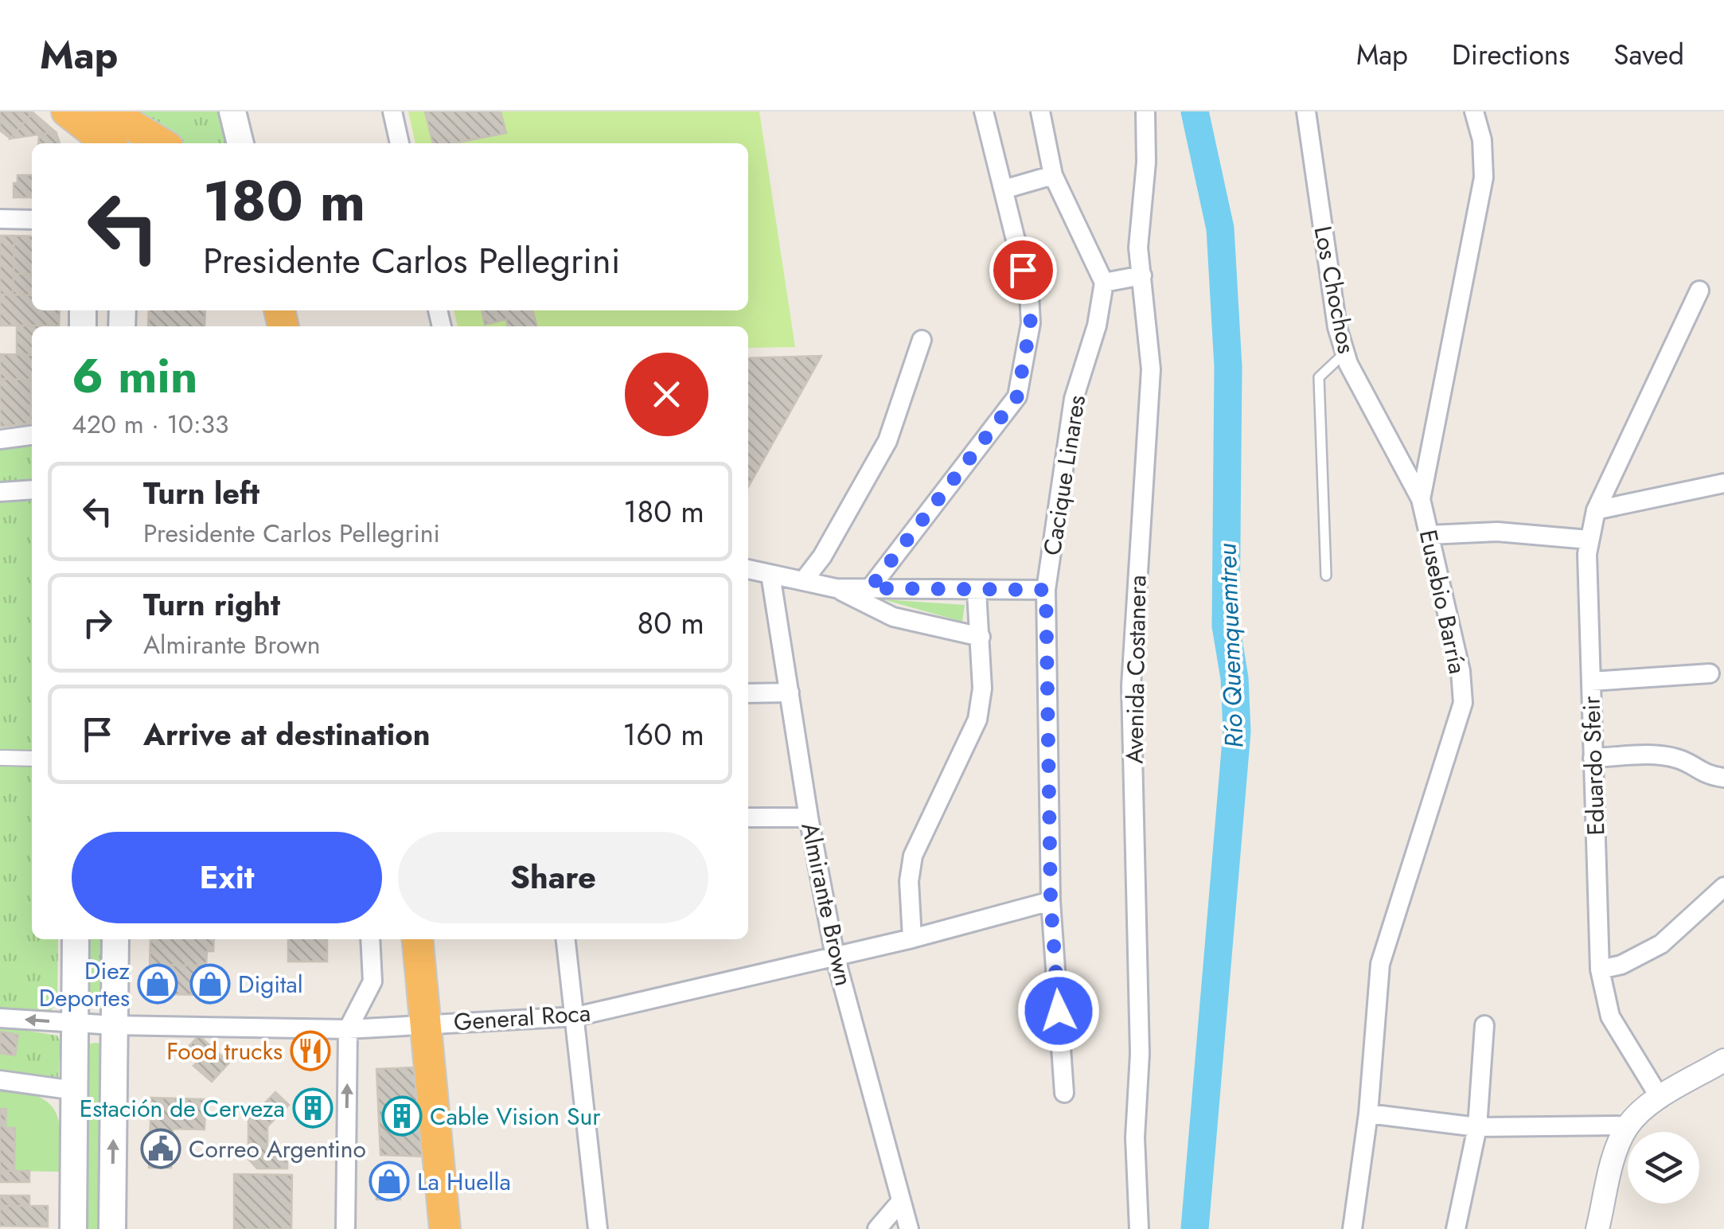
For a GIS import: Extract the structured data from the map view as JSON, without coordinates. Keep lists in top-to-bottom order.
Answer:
{
  "streets": {
    "street": [
      "Los Chochos",
      "Cacique Linares",
      "Eusebio Barría",
      "Avenida Costanera",
      "Eduardo Sfeir",
      "Almirante Brown",
      "General Roca"
    ]
  },
  "crossings": [
    ["Los Chochos", "Eusebio Barría"],
    ["Cacique Linares", "General Roca"],
    ["Almirante Brown", "General Roca"]
  ],
  "water": ["Río Quemquemtreu"],
  "places": {
    "shop": ["Diez Deportes", "Digital", "La Huella"],
    "restaurant": ["Food trucks"],
    "building": ["Estación de Cerveza", "Cable Vision Sur"],
    "public building": ["Correo Argentino"]
  },
  "page": {
    "header": "Map",
    "nav": ["Map", "Directions", "Saved"],
    "turn": ["180 m", "Presidente Carlos Pellegrini"],
    "heading": ["6 min", "420 m · 10:33"],
    "list": [
      {
        "name": "Turn left",
        "note": "Presidente Carlos Pellegrini",
        "value": "180 m"
      },
      {
        "name": "Turn right",
        "note": "Almirante Brown",
        "value": "80 m"
      },
      {
        "name": "Arrive at destination",
        "value": "160 m"
      }
    ],
    "buttons": ["Exit", "Share"]
  }
}
